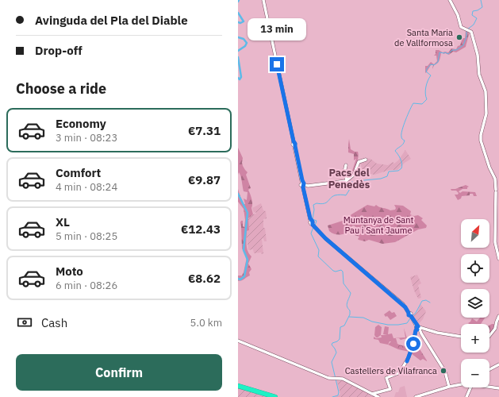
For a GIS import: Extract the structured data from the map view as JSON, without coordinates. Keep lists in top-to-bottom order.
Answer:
{
  "districts": ["Pacs del Penedès"],
  "parks": ["Muntanya de Sant Pau i Sant Jaume"],
  "places": ["Santa Maria de Vallformosa", "Castellers de Vilafranca"],
  "north": "top right",
  "page": {
    "banner": ["Avinguda del Pla del Diable", "Drop-off"],
    "bubble": "13 min",
    "heading": "Choose a ride",
    "list": [
      {
        "name": "Economy",
        "note": "3 min · 08:23",
        "value": "€7.31"
      },
      {
        "name": "Comfort",
        "note": "4 min · 08:24",
        "value": "€9.87"
      },
      {
        "name": "XL",
        "note": "5 min · 08:25",
        "value": "€12.43"
      },
      {
        "name": "Moto",
        "note": "6 min · 08:26",
        "value": "€8.62"
      }
    ],
    "map_buttons": ["+", "−"],
    "pay": ["Cash", "5.0 km"],
    "buttons": "Confirm"
  }
}
